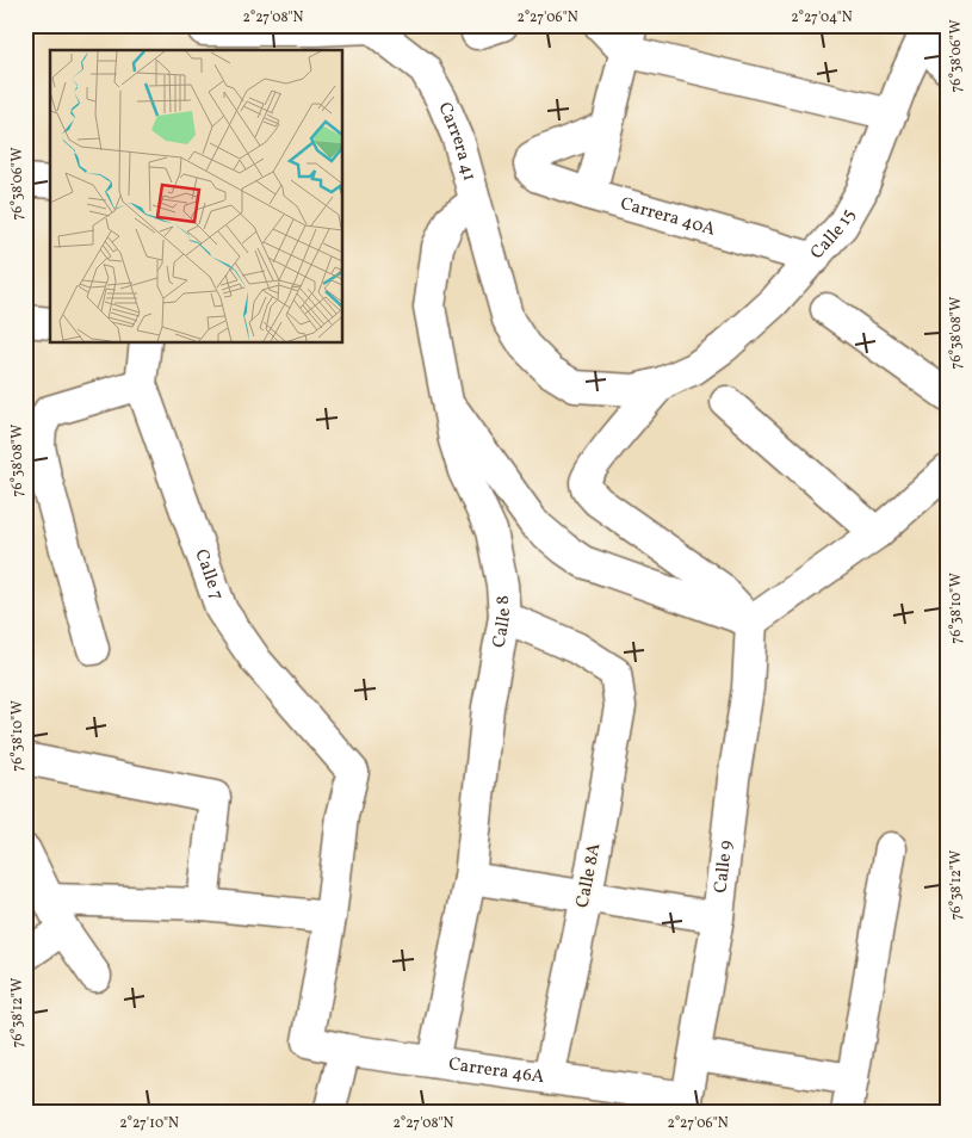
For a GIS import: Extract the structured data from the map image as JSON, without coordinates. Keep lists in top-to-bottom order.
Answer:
{
  "streets": {
    "street": [
      "Carrera 41",
      "Carrera 40A",
      "Calle 15",
      "Calle 7",
      "Calle 8",
      "Calle 9",
      "Calle 8A",
      "Carrera 46A"
    ]
  },
  "crossings": [
    ["Carrera 41", "Calle 15"],
    ["Carrera 41", "Calle 8"],
    ["Carrera 40A", "Calle 15"],
    ["Calle 15", "Calle 9"],
    ["Calle 7", "Carrera 46A"],
    ["Calle 8", "Calle 8A"],
    ["Calle 8", "Carrera 46A"],
    ["Calle 9", "Carrera 46A"],
    ["Calle 8A", "Carrera 46A"]
  ],
  "coordinates": [
    "2°27'08\"N",
    "2°27'06\"N",
    "2°27'04\"N",
    "76°38'06\"W",
    "76°38'08\"W",
    "76°38'10\"W",
    "76°38'12\"W",
    "2°27'10\"N"
  ]
}
